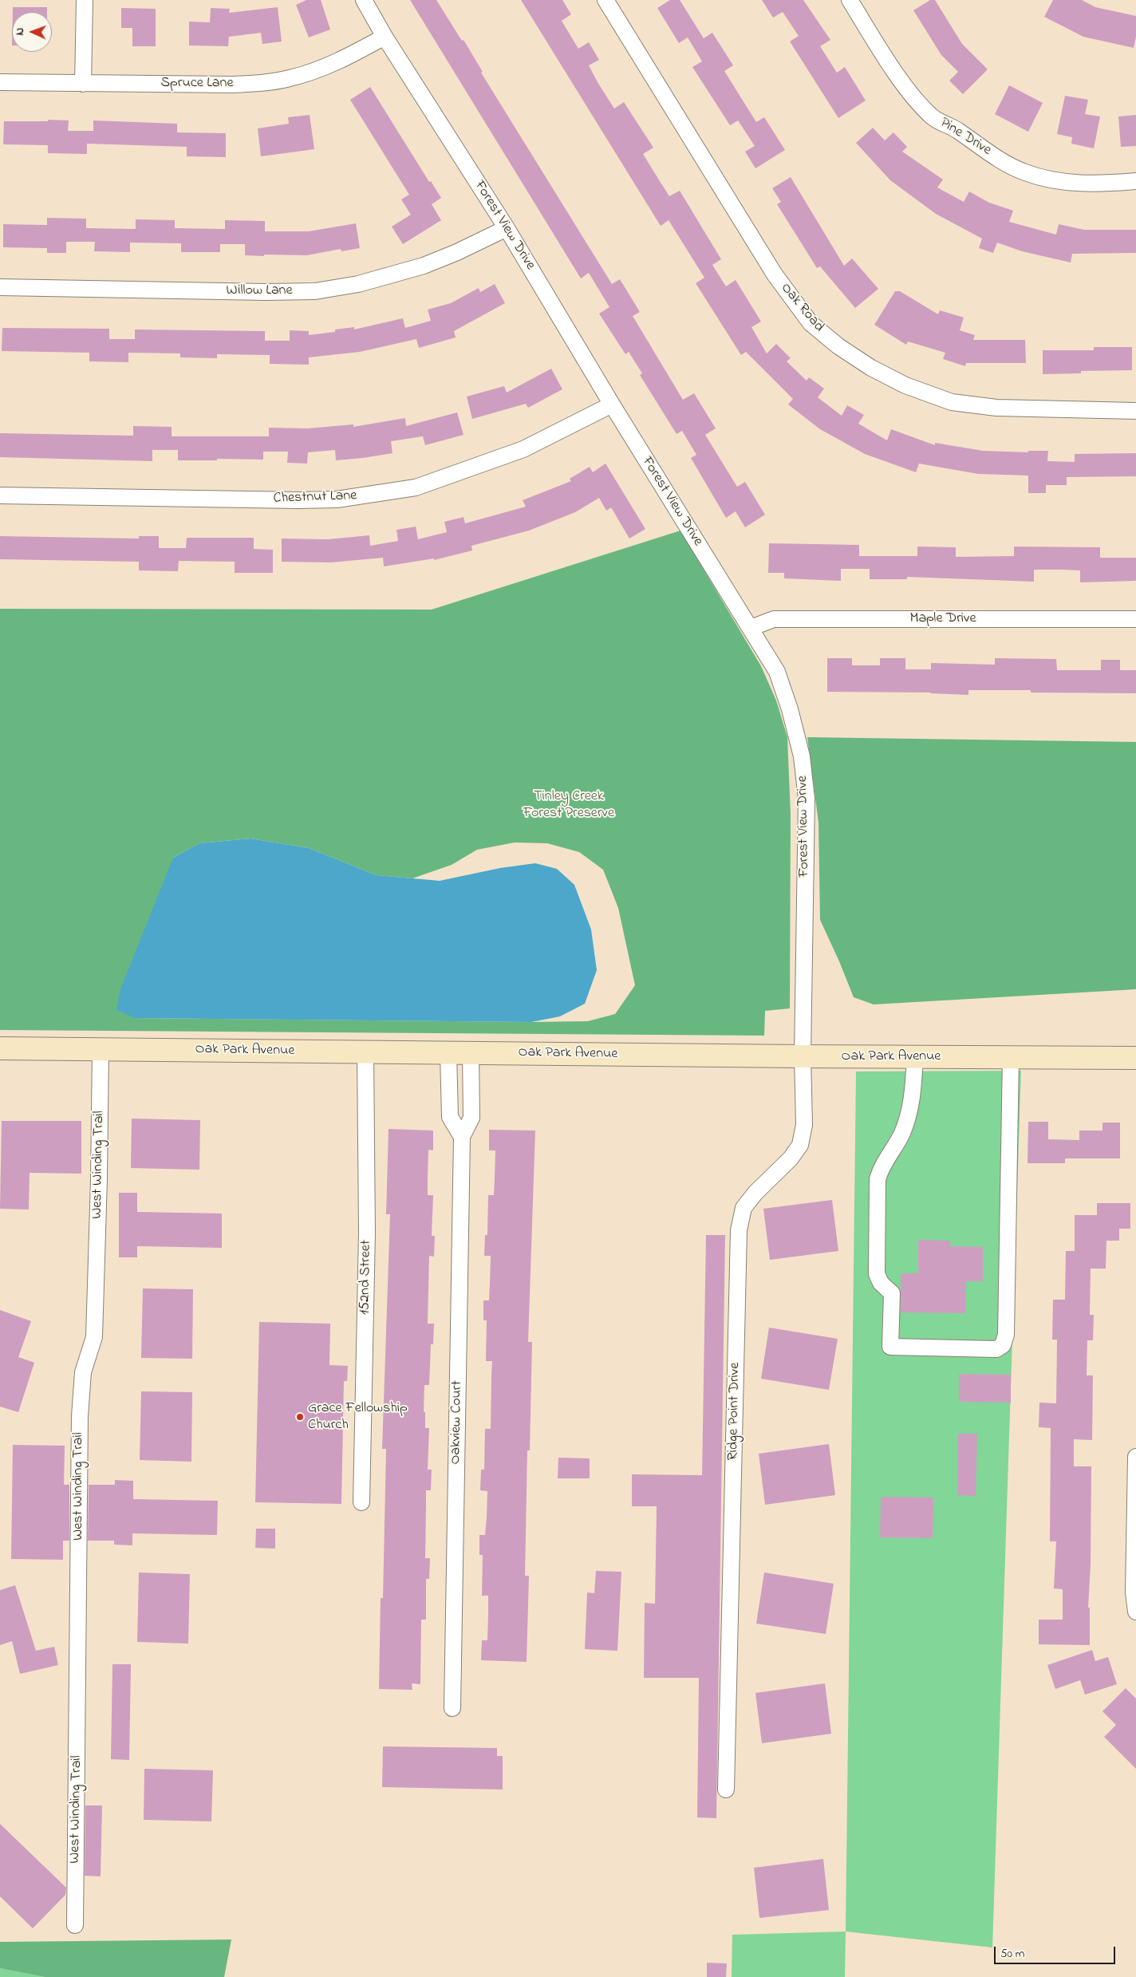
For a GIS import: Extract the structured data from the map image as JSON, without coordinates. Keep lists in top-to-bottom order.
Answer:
{
  "streets": {
    "street": [
      "Spruce Lane",
      "Pine Drive",
      "Forest View Drive",
      "Willow Lane",
      "Oak Road",
      "Chestnut Lane",
      "Maple Drive",
      "Oak Park Avenue",
      "West Winding Trail",
      "152nd Street",
      "Ridge Point Drive",
      "Oakview Court"
    ]
  },
  "crossings": [
    ["Spruce Lane", "Forest View Drive"],
    ["Forest View Drive", "Willow Lane"],
    ["Forest View Drive", "Chestnut Lane"],
    ["Forest View Drive", "Maple Drive"],
    ["Forest View Drive", "Oak Park Avenue"],
    ["Forest View Drive", "Ridge Point Drive"],
    ["Oak Park Avenue", "West Winding Trail"],
    ["Oak Park Avenue", "152nd Street"],
    ["Oak Park Avenue", "Ridge Point Drive"],
    ["Oak Park Avenue", "Oakview Court"]
  ],
  "parks": ["Tinley Creek Forest Preserve"],
  "places": ["Grace Fellowship Church"],
  "scale_bar": "50 m",
  "north": "left"
}
